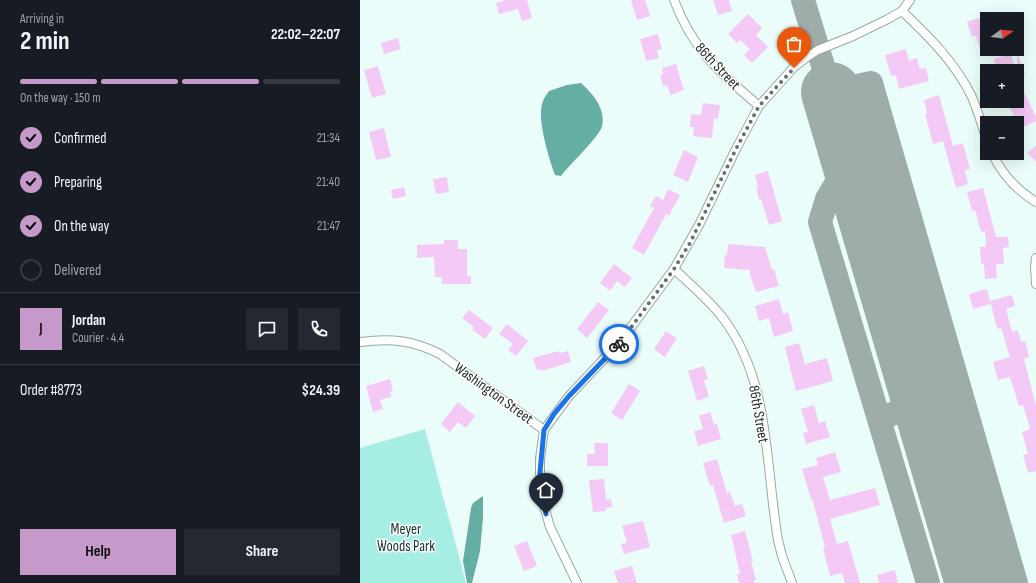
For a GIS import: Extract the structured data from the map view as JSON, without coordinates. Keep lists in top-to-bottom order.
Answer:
{
  "streets": {
    "street": ["86th Street", "Washington Street"]
  },
  "crossings": [
    ["86th Street", "Washington Street"]
  ],
  "parks": ["Meyer Woods Park"],
  "north": "right",
  "page": {
    "heading": ["2 min", "Arriving in", "22:02–22:07"],
    "panel": [
      "Jordan",
      "Courier · 4.4",
      "Order #8773",
      "$24.39"
    ],
    "map_buttons": ["+", "−"],
    "bar": "On the way · 150 m",
    "list": [
      ["Confirmed", "21:34"],
      ["Preparing", "21:40"],
      ["On the way", "21:47"],
      "Delivered"
    ],
    "round": "J",
    "buttons": ["Help", "Share"]
  }
}
